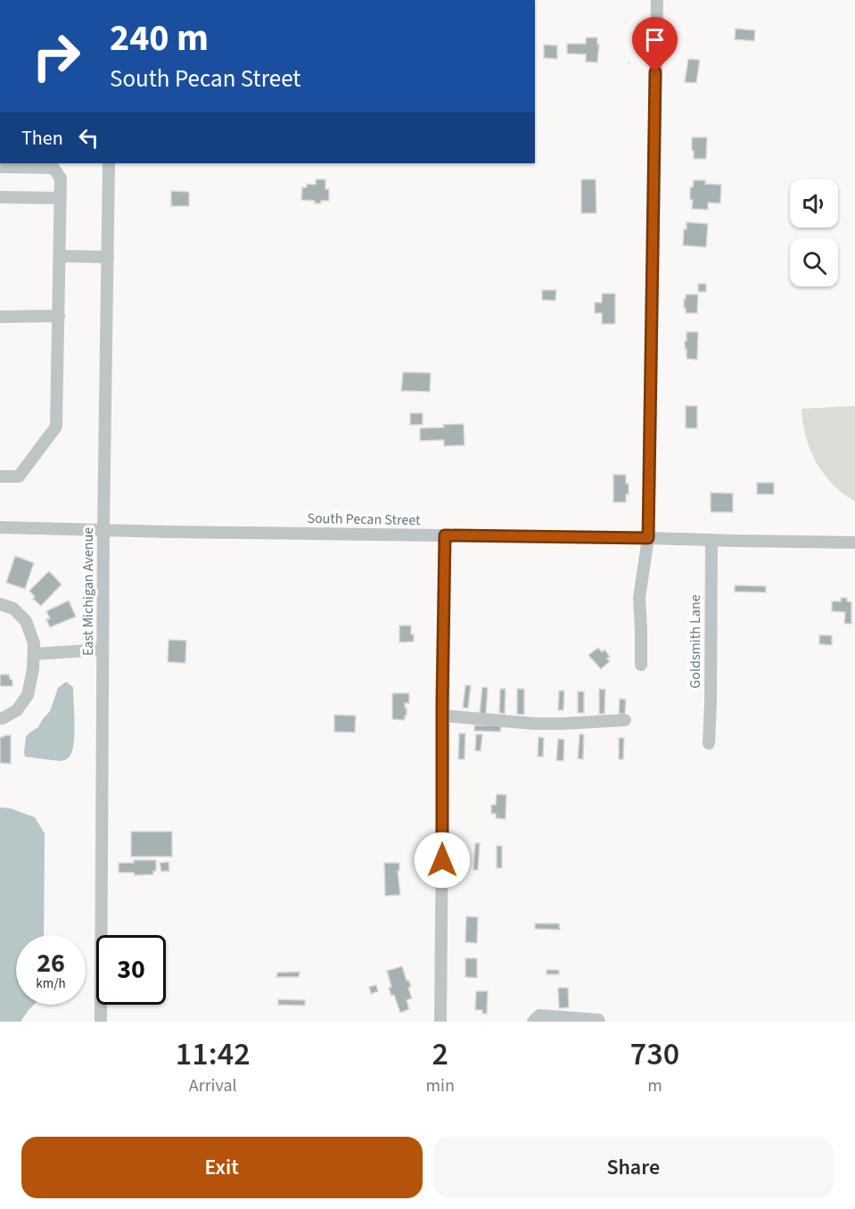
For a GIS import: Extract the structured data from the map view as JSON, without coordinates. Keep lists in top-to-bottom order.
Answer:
{
  "streets": {
    "street": ["South Pecan Street", "East Michigan Avenue", "Goldsmith Lane"]
  },
  "crossings": [
    ["South Pecan Street", "East Michigan Avenue"],
    ["South Pecan Street", "Goldsmith Lane"]
  ],
  "page": {
    "turn": ["240 m", "South Pecan Street"],
    "then": "Then",
    "speed": "26 km/h",
    "limit": "30",
    "eta": [
      "11:42",
      "Arrival",
      "2",
      "min",
      "730",
      "m"
    ],
    "buttons": ["Exit", "Share"]
  }
}
